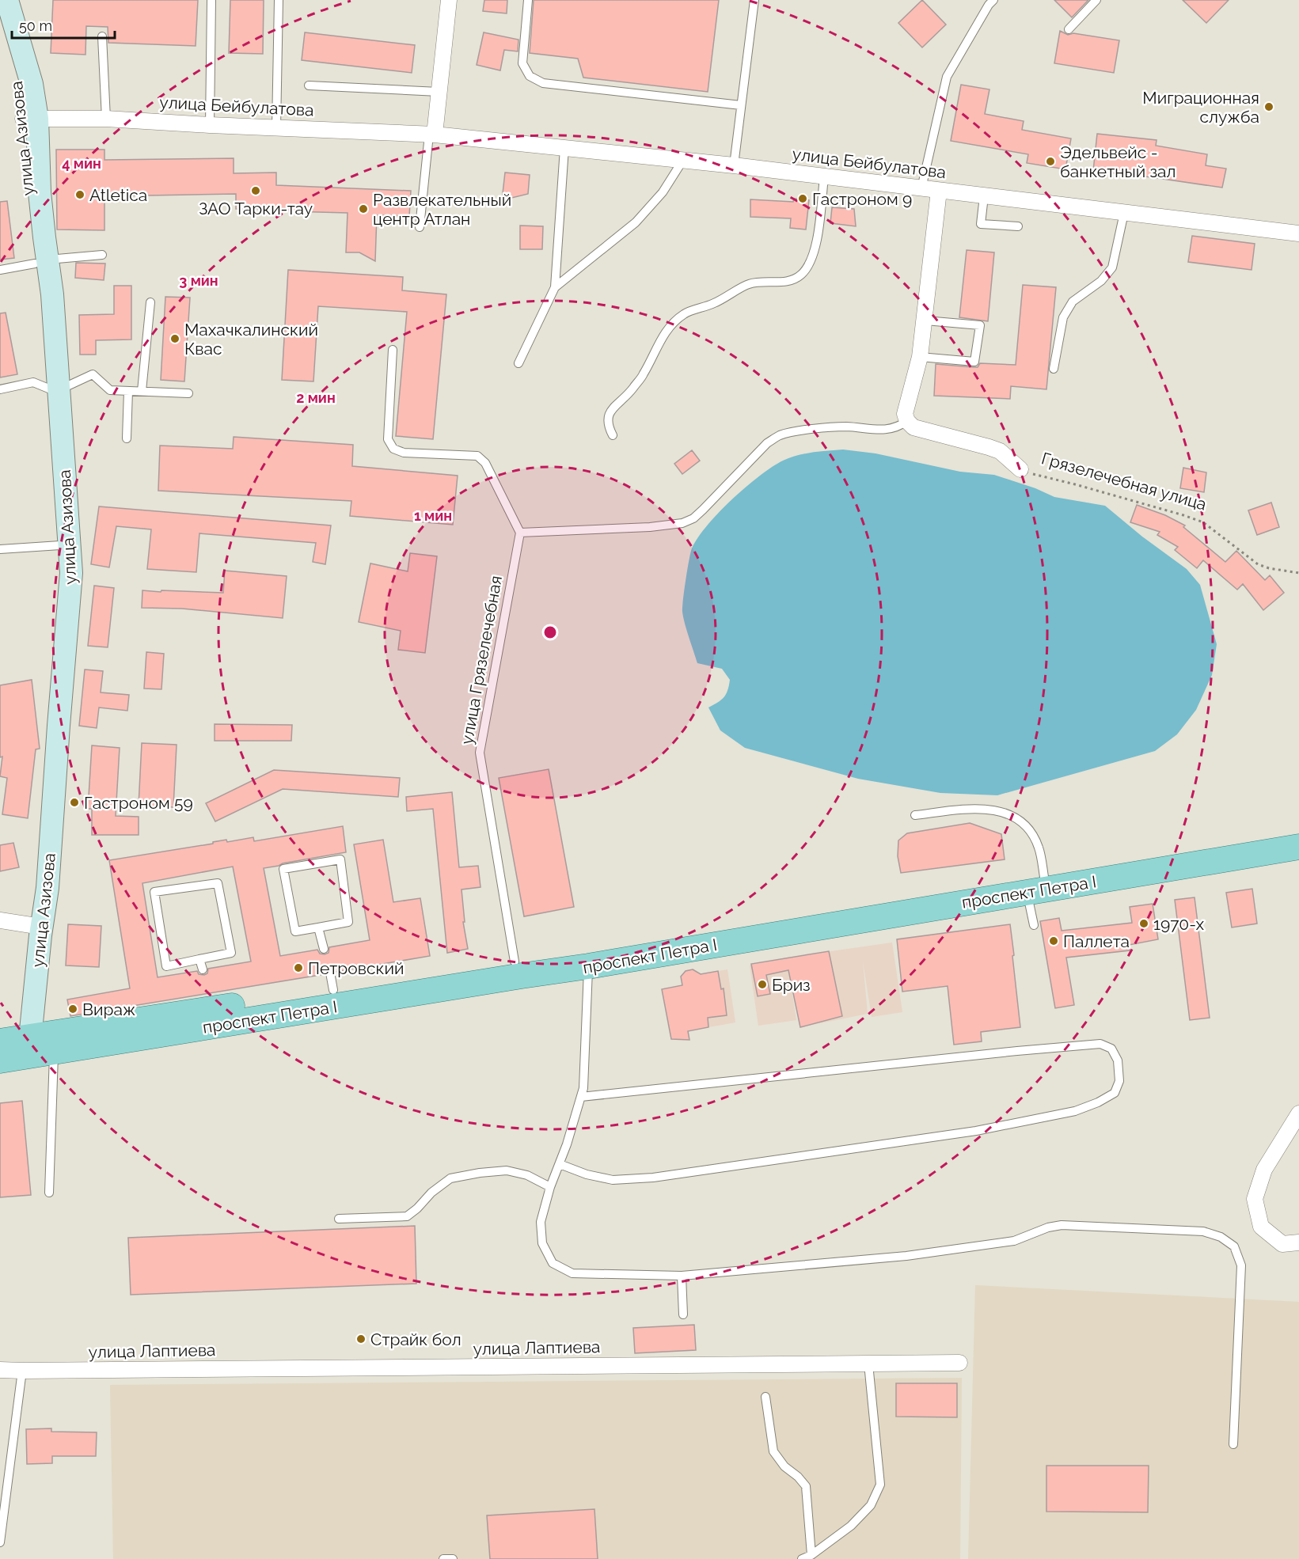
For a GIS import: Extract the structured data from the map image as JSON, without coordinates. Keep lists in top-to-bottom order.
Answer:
{
  "streets": {
    "main road": ["улица Азизова", "проспект Петра I"],
    "street": ["улица Бейбулатова", "Грязелечебная улица", "улица Лаптиева"],
    "lane": ["улица Грязелечебная"]
  },
  "crossings": [
    ["улица Бейбулатова", "улица Азизова"],
    ["улица Азизова", "проспект Петра I"],
    ["улица Грязелечебная", "проспект Петра I"]
  ],
  "places": [
    "Миграционная служба",
    "Эдельвейс - банкетный зал",
    "ЗАО Тарки-тау",
    "Atletica",
    "Гастроном 9",
    "Развлекательный центр Атлан",
    "Махачкалинский Квас",
    "Гастроном 59",
    "1970-х",
    "Паллета",
    "Петровский",
    "Бриз",
    "Вираж",
    "Страйк бол"
  ],
  "scale_bar": "50 m",
  "rings": [
    "4 мин",
    "3 мин",
    "2 мин",
    "1 мин"
  ]
}
